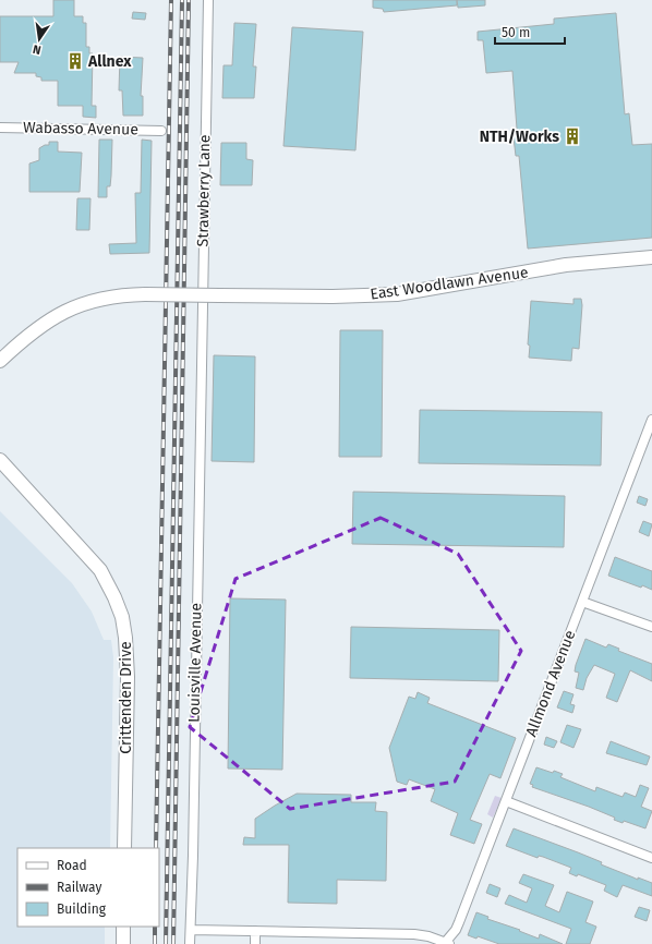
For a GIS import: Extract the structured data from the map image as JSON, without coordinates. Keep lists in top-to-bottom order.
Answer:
{
  "streets": {
    "main road": ["East Woodlawn Avenue", "Crittenden Drive"],
    "street": [
      "Wabasso Avenue",
      "Strawberry Lane",
      "Louisville Avenue",
      "Allmond Avenue"
    ]
  },
  "crossings": [
    ["Strawberry Lane", "Louisville Avenue"]
  ],
  "places": {
    "building": ["Allnex", "NTH/Works"]
  },
  "legend": ["Road", "Railway", "Building"],
  "scale_bar": "50 m",
  "north": "bottom"
}
